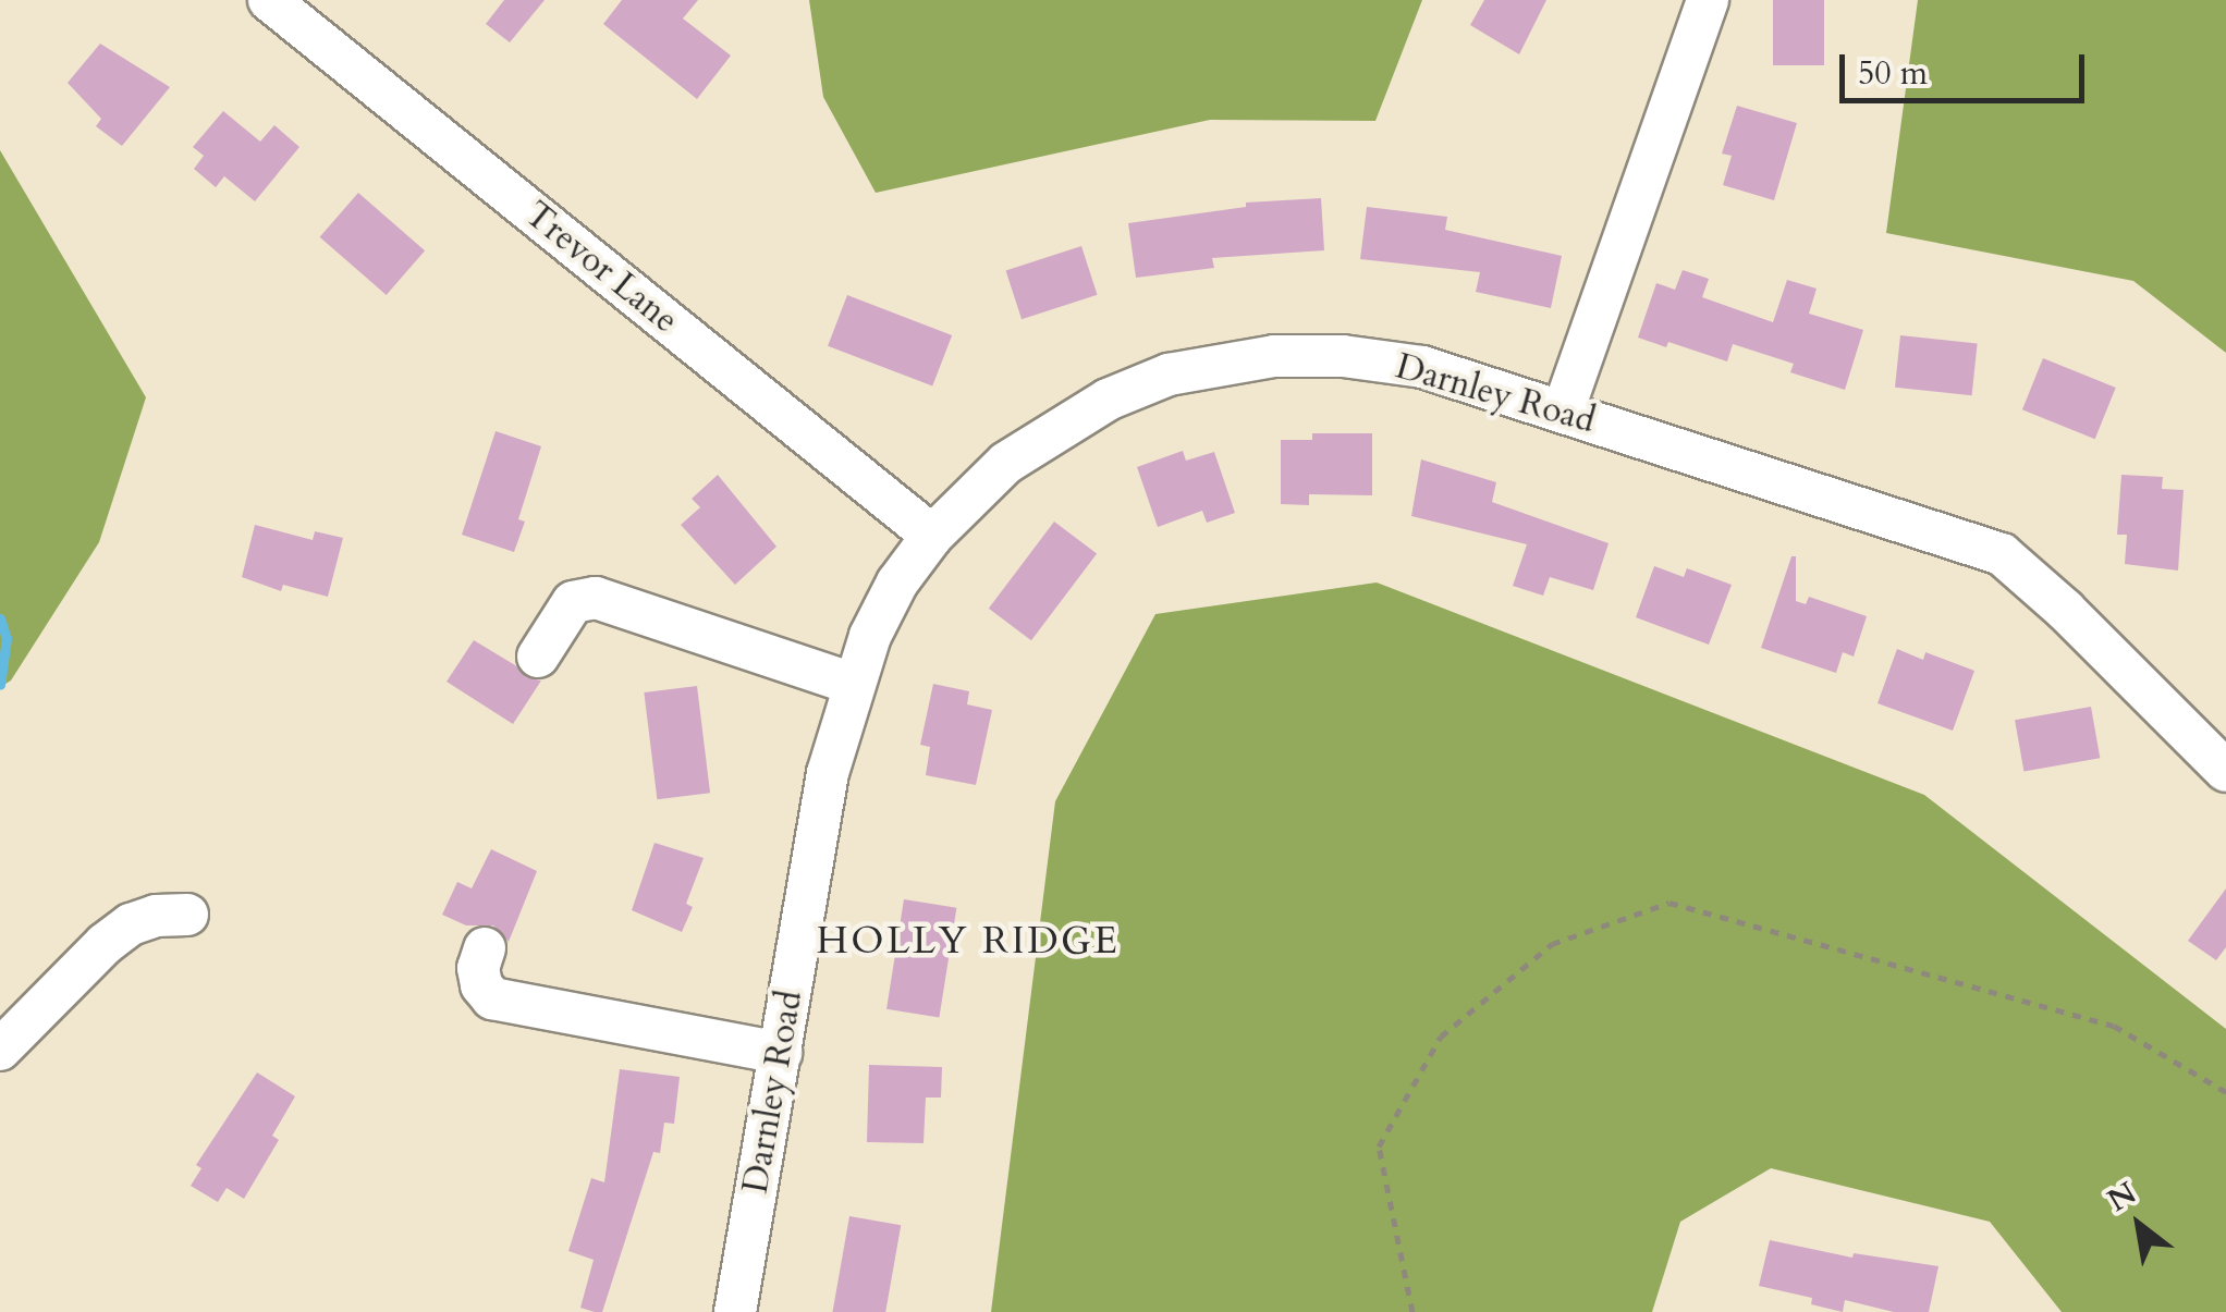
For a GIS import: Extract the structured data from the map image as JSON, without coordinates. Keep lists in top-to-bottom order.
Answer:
{
  "streets": {
    "street": ["Trevor Lane", "Darnley Road"]
  },
  "crossings": [
    ["Trevor Lane", "Darnley Road"]
  ],
  "districts": ["HOLLY RIDGE"],
  "scale_bar": "50 m",
  "north": "top left"
}
